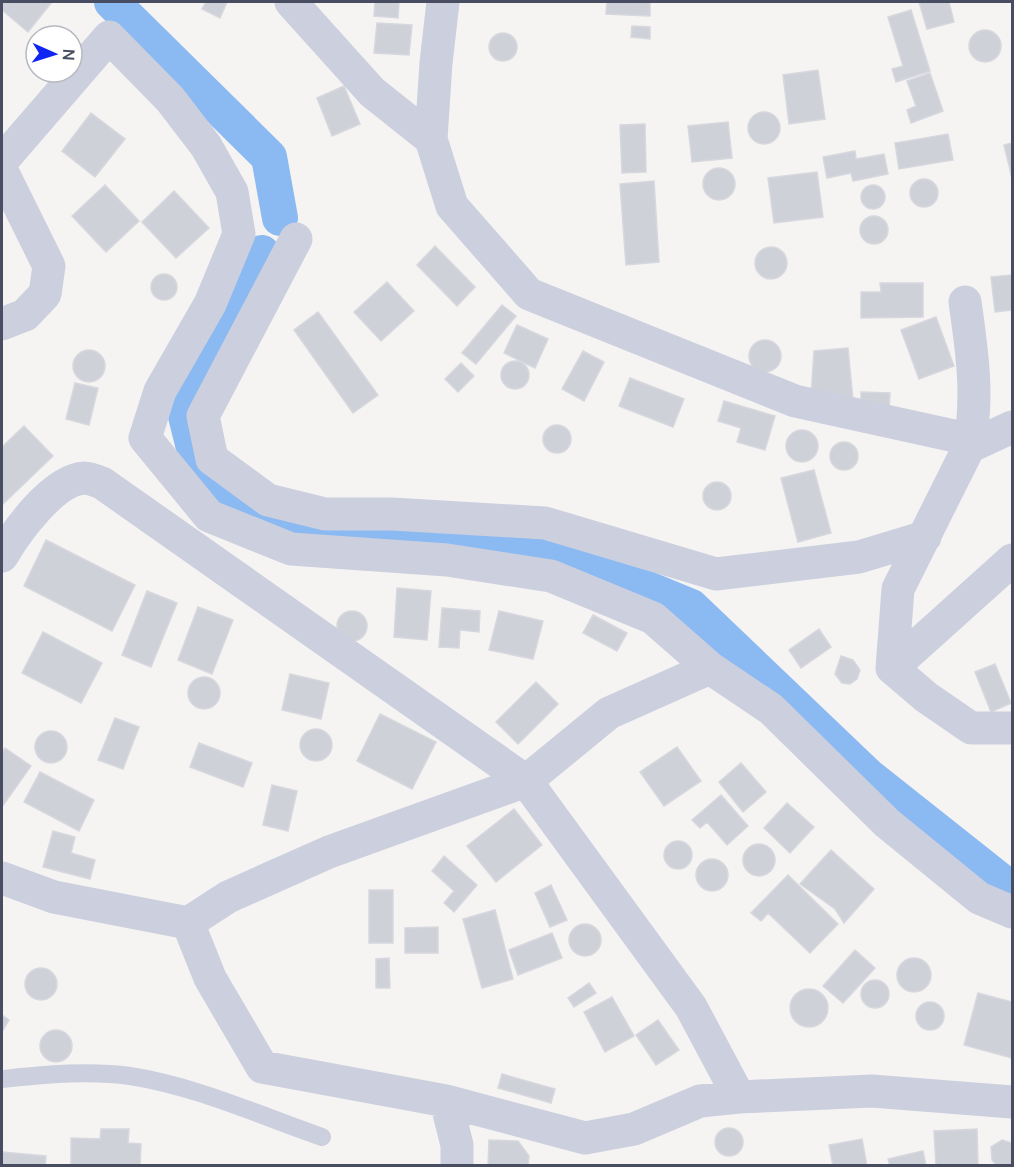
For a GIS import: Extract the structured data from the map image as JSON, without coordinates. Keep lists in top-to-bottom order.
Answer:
{
  "north": "right"
}
